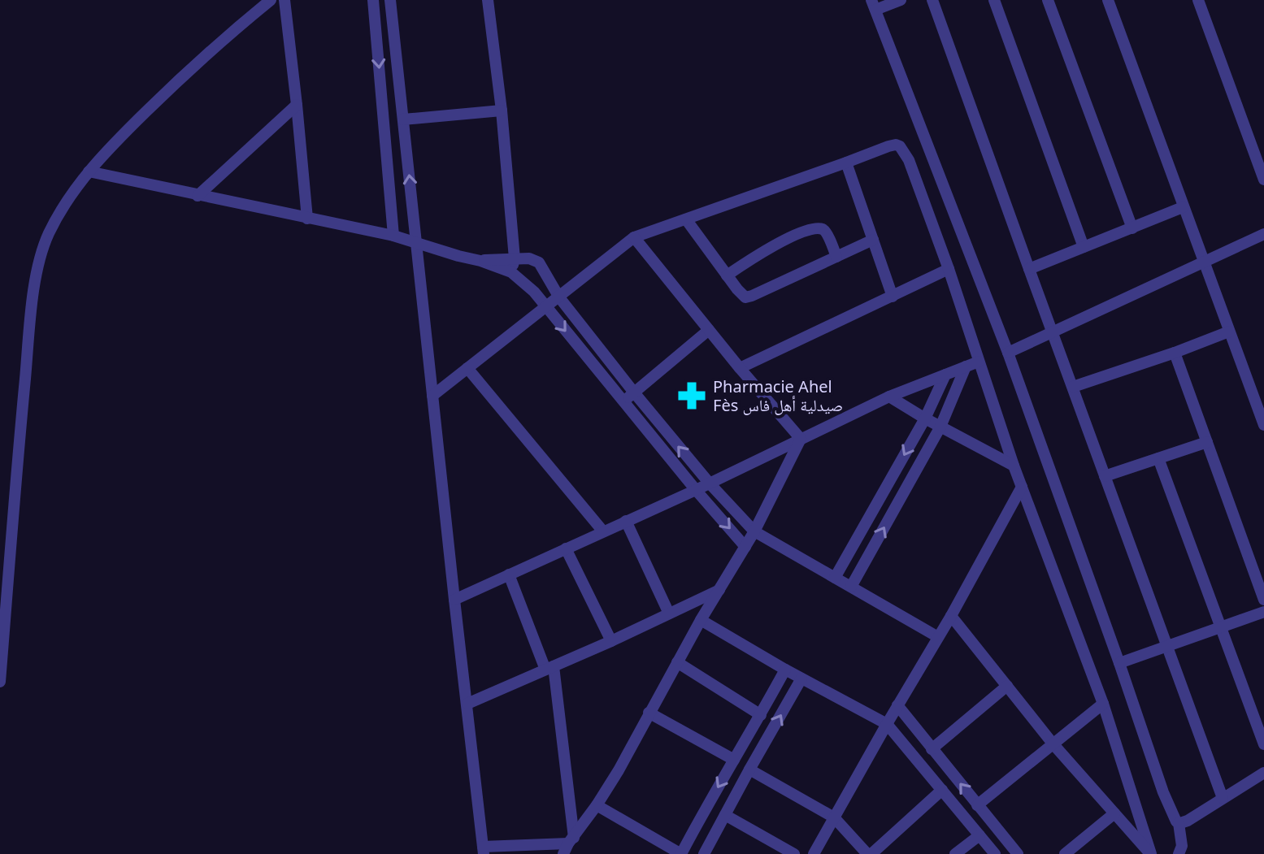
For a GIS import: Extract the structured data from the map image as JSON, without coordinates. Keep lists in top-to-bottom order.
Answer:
{
  "places": {
    "pharmacy": ["Pharmacie Ahel Fès صيدلية أهل فاس"]
  }
}
